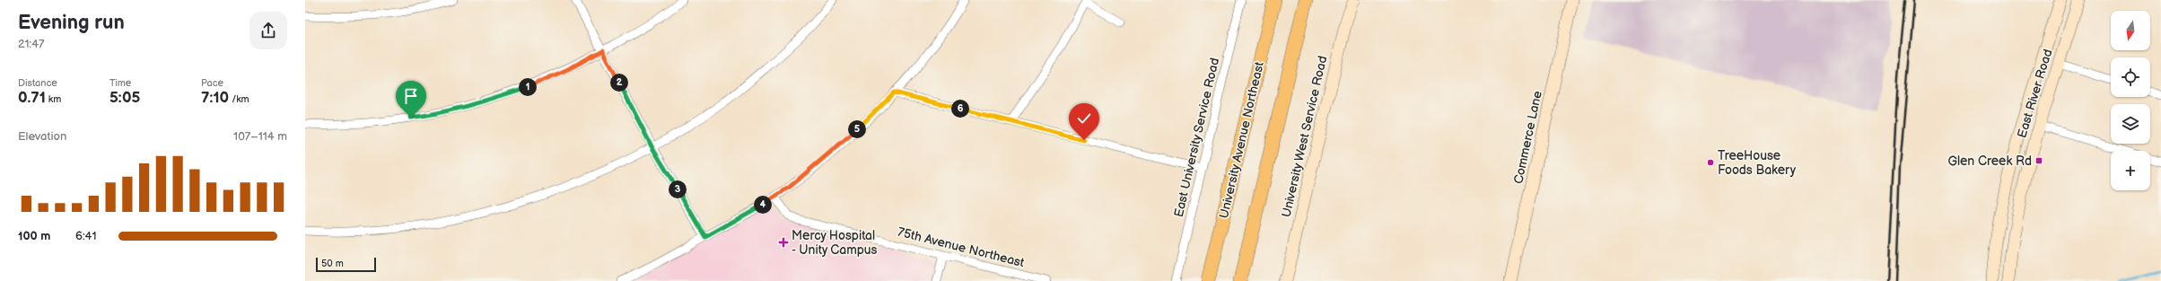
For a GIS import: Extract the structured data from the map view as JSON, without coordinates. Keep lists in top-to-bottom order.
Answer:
{
  "streets": {
    "main road": [
      "East River Road",
      "University West Service Road",
      "Commerce Lane",
      "University Avenue Northeast"
    ],
    "street": ["East University Service Road", "75th Avenue Northeast"]
  },
  "places": {
    "transit": ["Glen Creek Rd"],
    "other": ["TreeHouse Foods Bakery"],
    "health": ["Mercy Hospital - Unity Campus"]
  },
  "scale_bar": "50 m",
  "north": "bottom",
  "page": {
    "heading": ["Evening run", "21:47"],
    "map_buttons": "+",
    "stats": [
      ["Distance", "0.71 km"],
      ["Time", "5:05"],
      ["Pace", "7:10 /km"]
    ],
    "pins": [
      "2",
      "1",
      "6",
      "5",
      "3",
      "4"
    ],
    "chart": ["Elevation", "107–114 m"],
    "list": [
      {
        "name": "100 m",
        "note": "6:41"
      }
    ],
    "scale": "50 m"
  }
}
